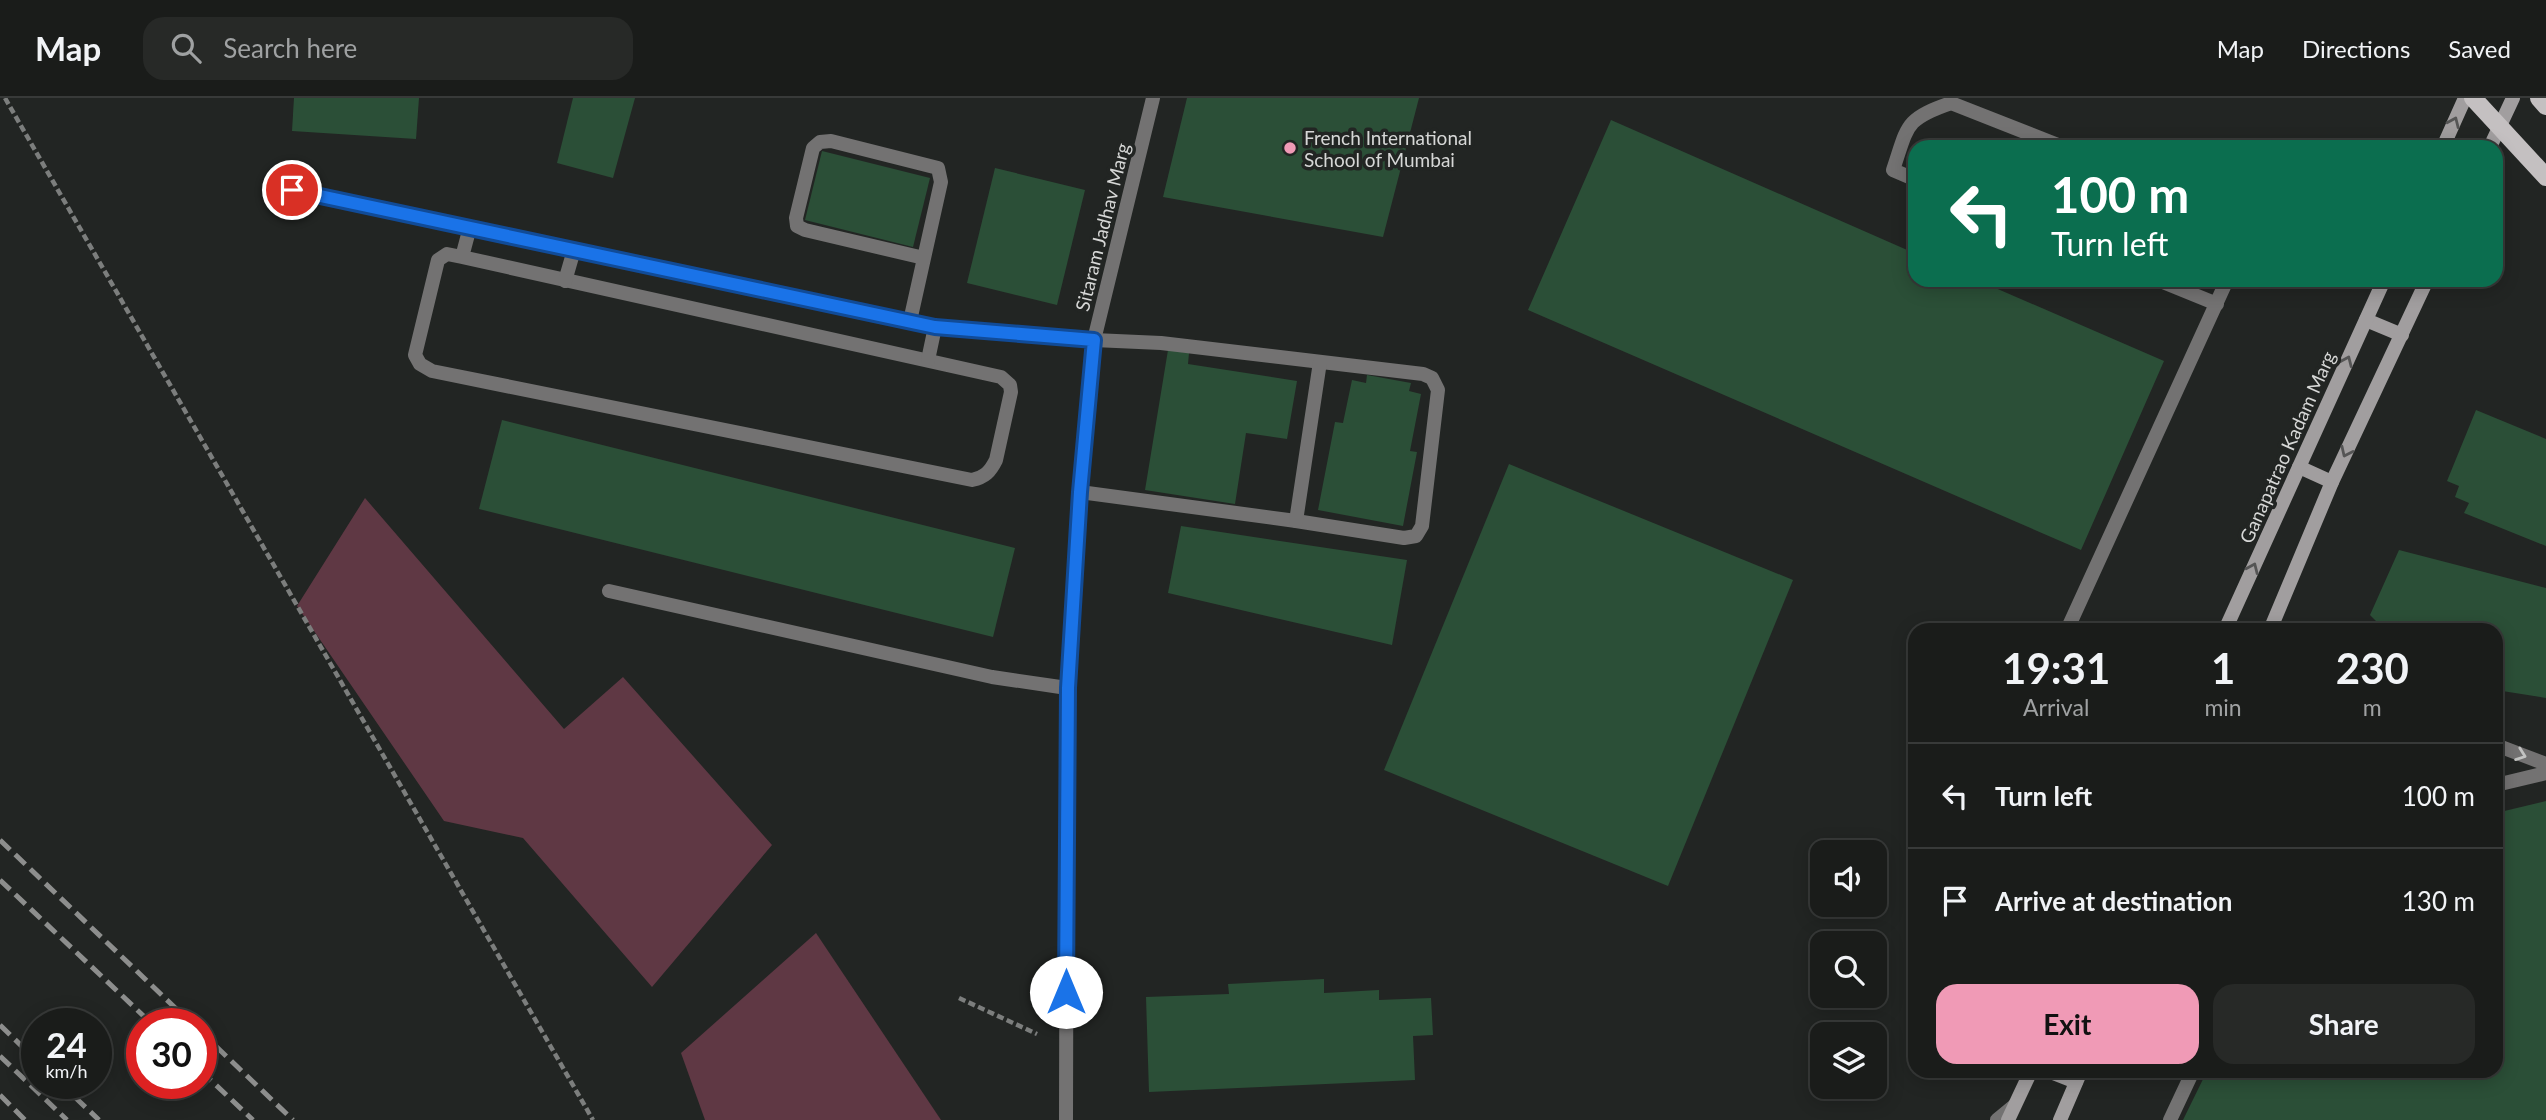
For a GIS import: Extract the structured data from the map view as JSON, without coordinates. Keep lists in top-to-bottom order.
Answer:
{
  "streets": {
    "main road": ["Ganapatrao Kadam Marg"],
    "street": ["Sitaram Jadhav Marg"]
  },
  "places": ["French International School of Mumbai"],
  "page": {
    "header": "Map",
    "search": "Search here",
    "nav": ["Map", "Directions", "Saved"],
    "turn": ["100 m", "Turn left"],
    "eta": [
      "19:31",
      "Arrival",
      "1",
      "min",
      "230",
      "m"
    ],
    "list": [
      {
        "name": "Turn left",
        "value": "100 m"
      },
      {
        "name": "Arrive at destination",
        "value": "130 m"
      }
    ],
    "buttons": ["Exit", "Share"],
    "speed": "24 km/h",
    "limit": "30"
  }
}
